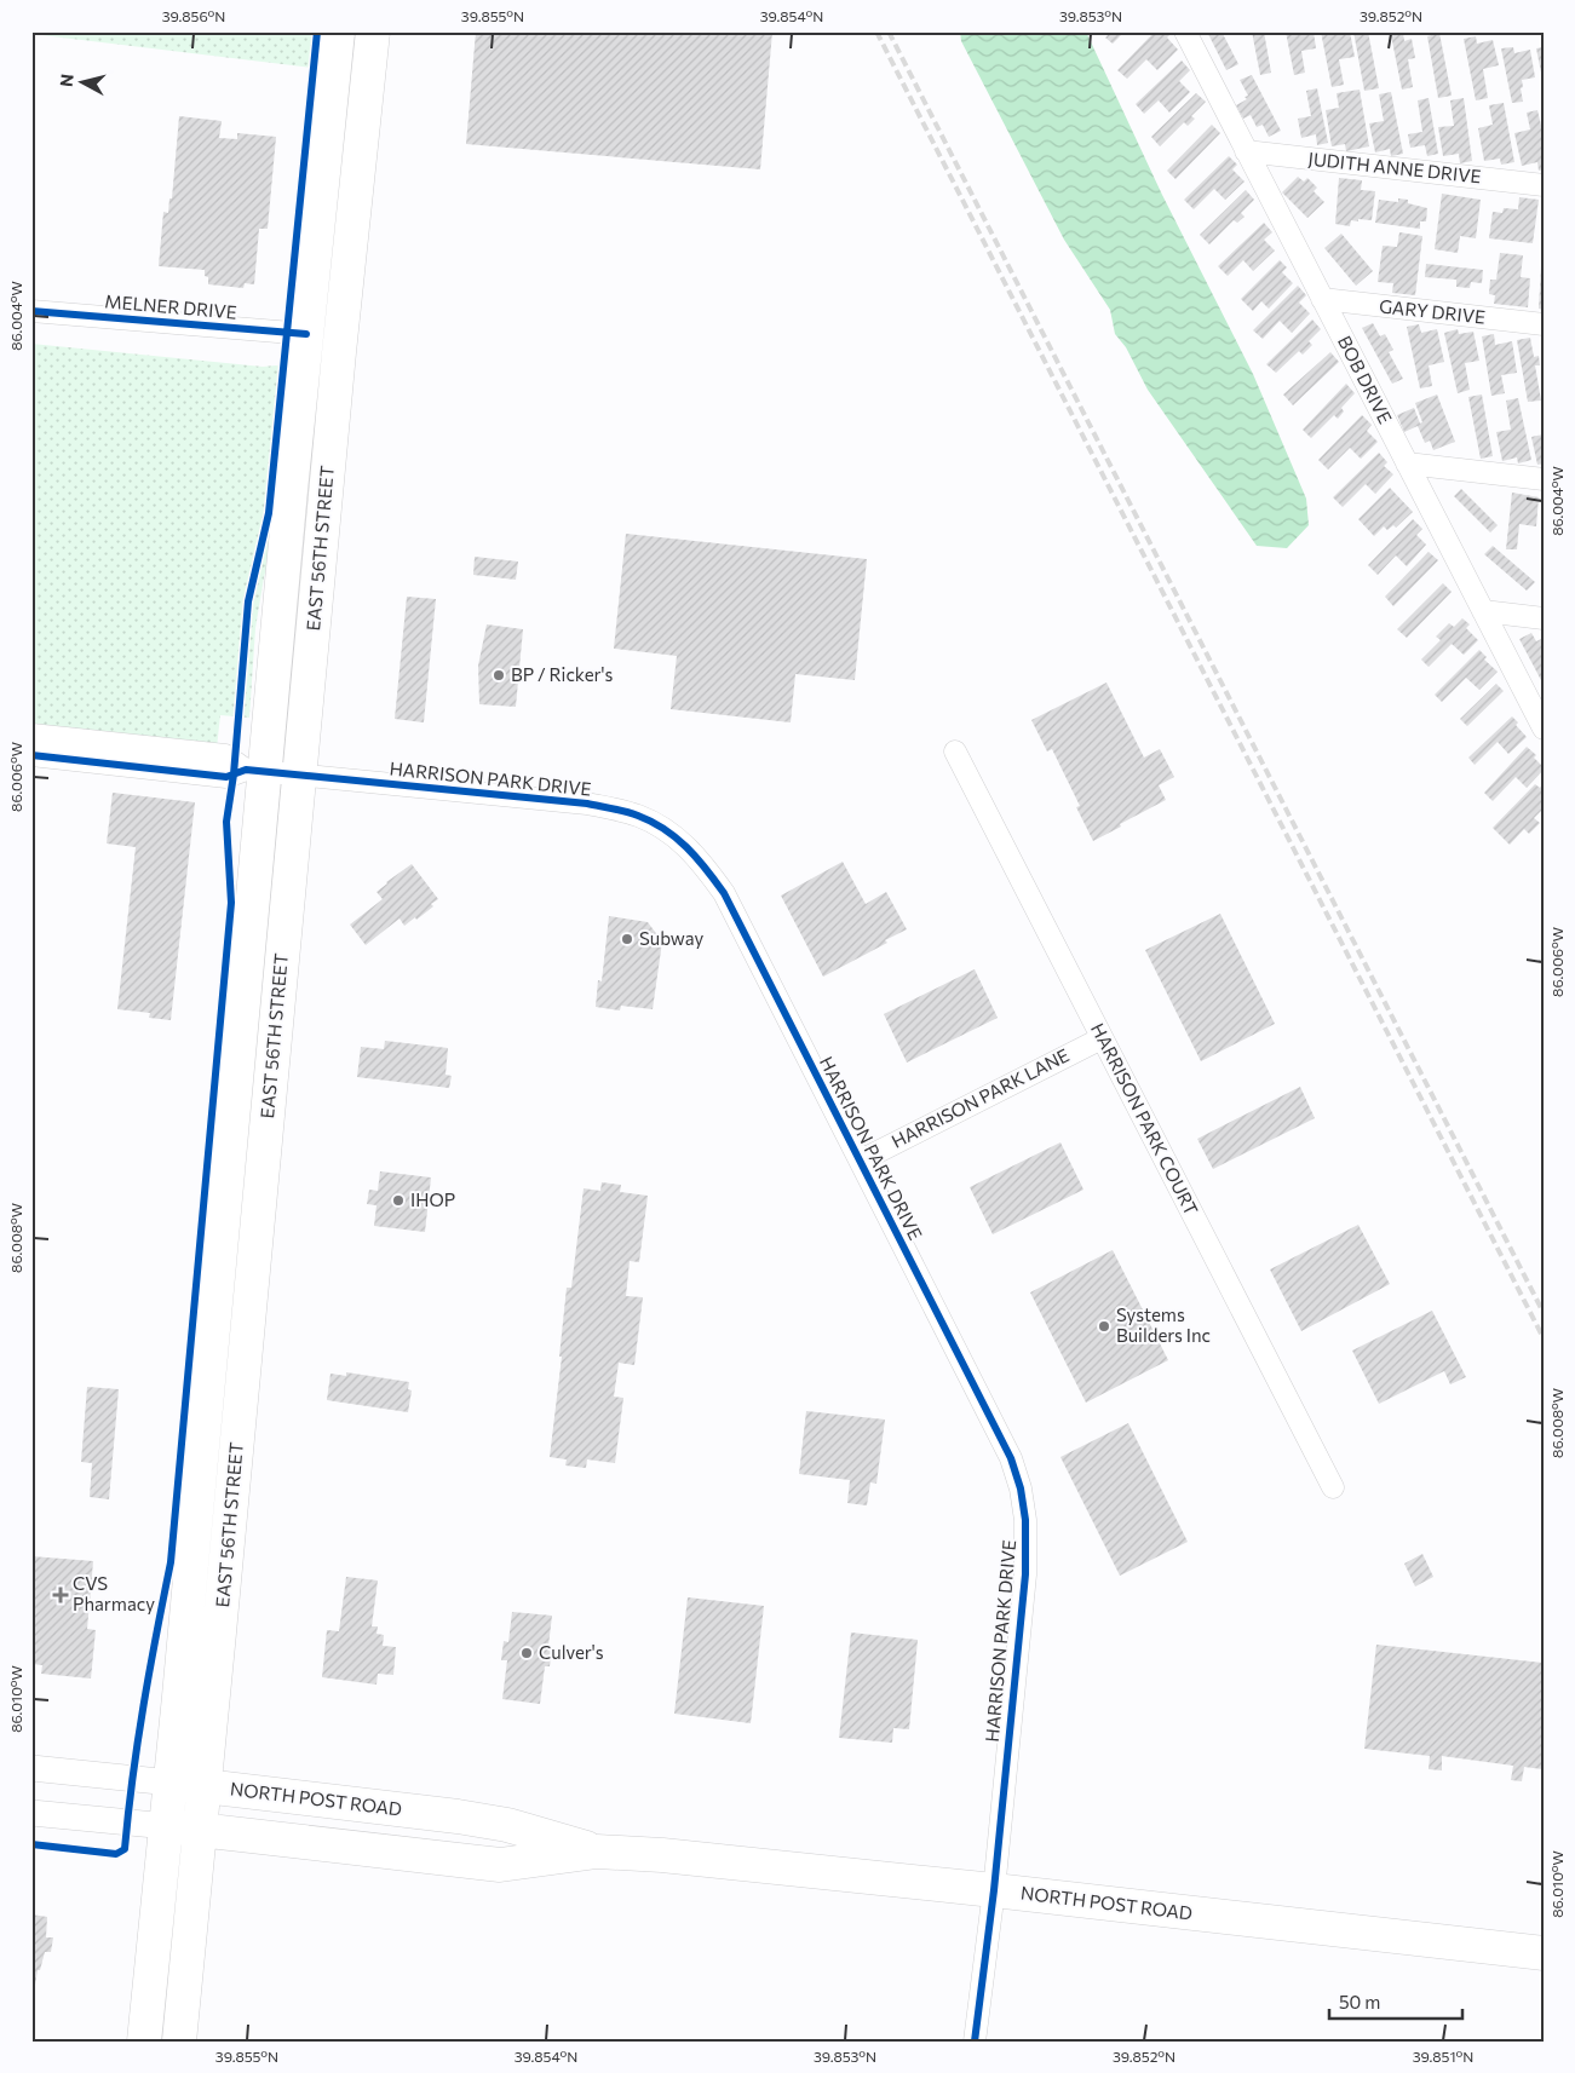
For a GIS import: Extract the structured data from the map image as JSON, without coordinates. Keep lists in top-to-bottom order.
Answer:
{
  "streets": {
    "main road": ["EAST 56TH STREET", "NORTH POST ROAD"],
    "street": [
      "JUDITH ANNE DRIVE",
      "MELNER DRIVE",
      "GARY DRIVE",
      "BOB DRIVE",
      "HARRISON PARK DRIVE",
      "HARRISON PARK LANE",
      "HARRISON PARK COURT"
    ]
  },
  "crossings": [
    ["JUDITH ANNE DRIVE", "BOB DRIVE"],
    ["MELNER DRIVE", "EAST 56TH STREET"],
    ["GARY DRIVE", "BOB DRIVE"],
    ["EAST 56TH STREET", "HARRISON PARK DRIVE"],
    ["EAST 56TH STREET", "NORTH POST ROAD"],
    ["HARRISON PARK DRIVE", "HARRISON PARK LANE"],
    ["HARRISON PARK DRIVE", "NORTH POST ROAD"],
    ["HARRISON PARK LANE", "HARRISON PARK COURT"]
  ],
  "places": {
    "other": [
      "BP / Ricker's",
      "Subway",
      "IHOP",
      "Systems Builders Inc",
      "Culver's"
    ],
    "health": ["CVS Pharmacy"]
  },
  "scale_bar": "50 m",
  "north": "left",
  "coordinates": [
    "39.856°N",
    "39.855°N",
    "39.854°N",
    "39.853°N",
    "39.852°N",
    "86.004°W",
    "86.006°W",
    "86.008°W",
    "86.010°W",
    "39.851°N"
  ]
}
